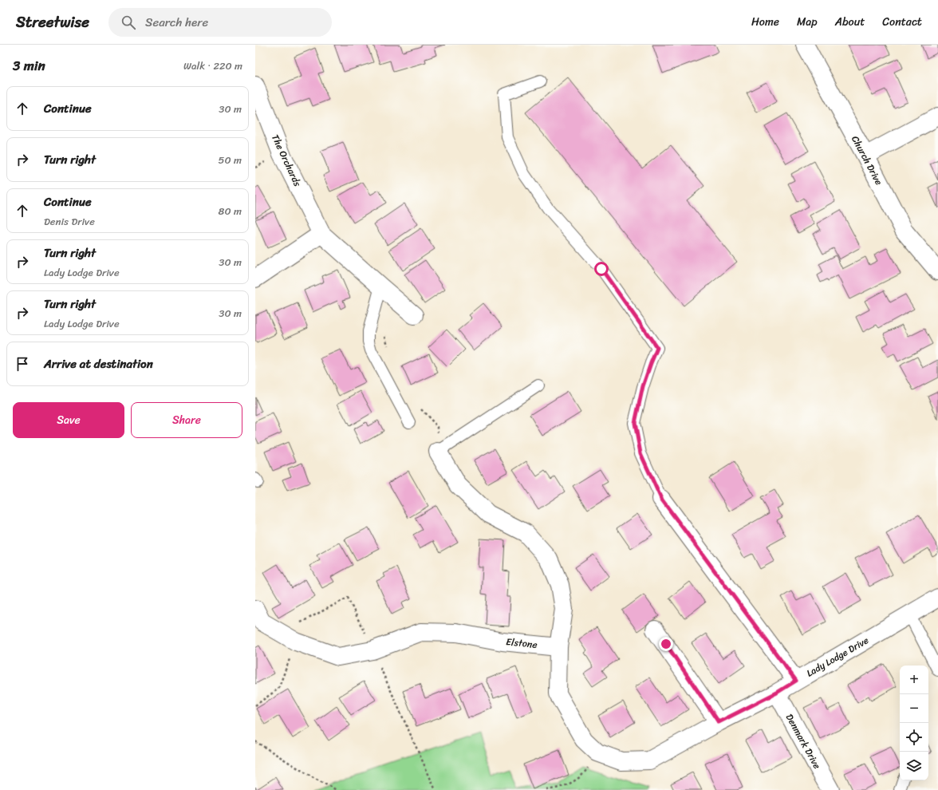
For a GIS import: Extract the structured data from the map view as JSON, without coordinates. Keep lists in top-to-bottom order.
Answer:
{
  "streets": {
    "street": [
      "The Orchards",
      "Church Drive",
      "Elstone",
      "Lady Lodge Drive",
      "Denmark Drive"
    ]
  },
  "crossings": [
    ["Elstone", "Lady Lodge Drive"],
    ["Lady Lodge Drive", "Denmark Drive"]
  ],
  "page": {
    "header": "Streetwise",
    "search": "Search here",
    "nav": [
      "Home",
      "Map",
      "About",
      "Contact"
    ],
    "heading": ["3 min", "Walk · 220 m"],
    "list": [
      ["Continue", "30 m"],
      ["Turn right", "50 m"],
      ["Continue", "Denis Drive", "80 m"],
      ["Turn right", "Lady Lodge Drive", "30 m"],
      ["Turn right", "Lady Lodge Drive", "30 m"],
      "Arrive at destination"
    ],
    "buttons": ["Save", "Share"],
    "map_buttons": ["+", "−"]
  }
}
